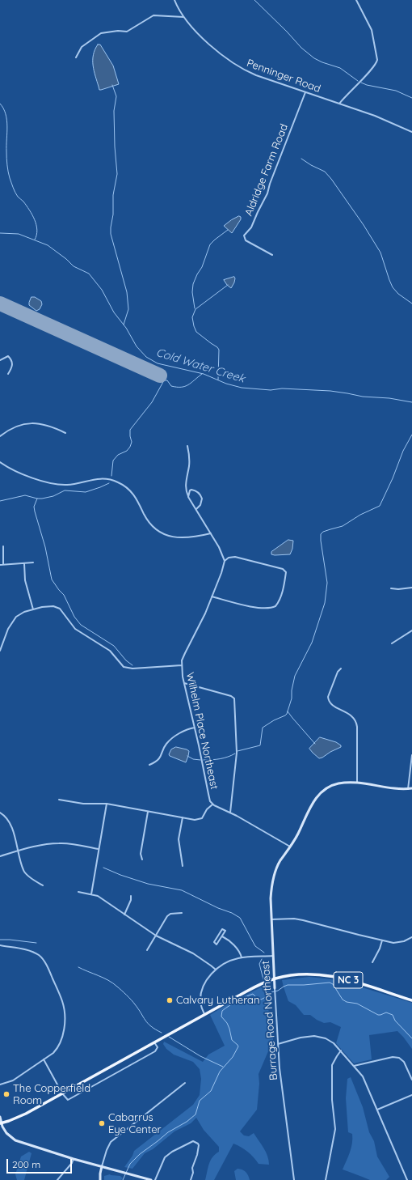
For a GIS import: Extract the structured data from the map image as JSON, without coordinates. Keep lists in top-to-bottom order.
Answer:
{
  "streets": {
    "main road": ["NC 3"],
    "street": [
      "Penninger Road",
      "Aldridge Farm Road",
      "Wilhelm Place Northeast",
      "Burrage Road Northeast"
    ]
  },
  "crossings": [
    ["Penninger Road", "Aldridge Farm Road"],
    ["Wilhelm Place Northeast", "Burrage Road Northeast"]
  ],
  "water": ["Cold Water Creek"],
  "places": ["Calvary Lutheran", "The Copperfield Room", "Cabarrus Eye Center"],
  "scale_bar": "200 m"
}
